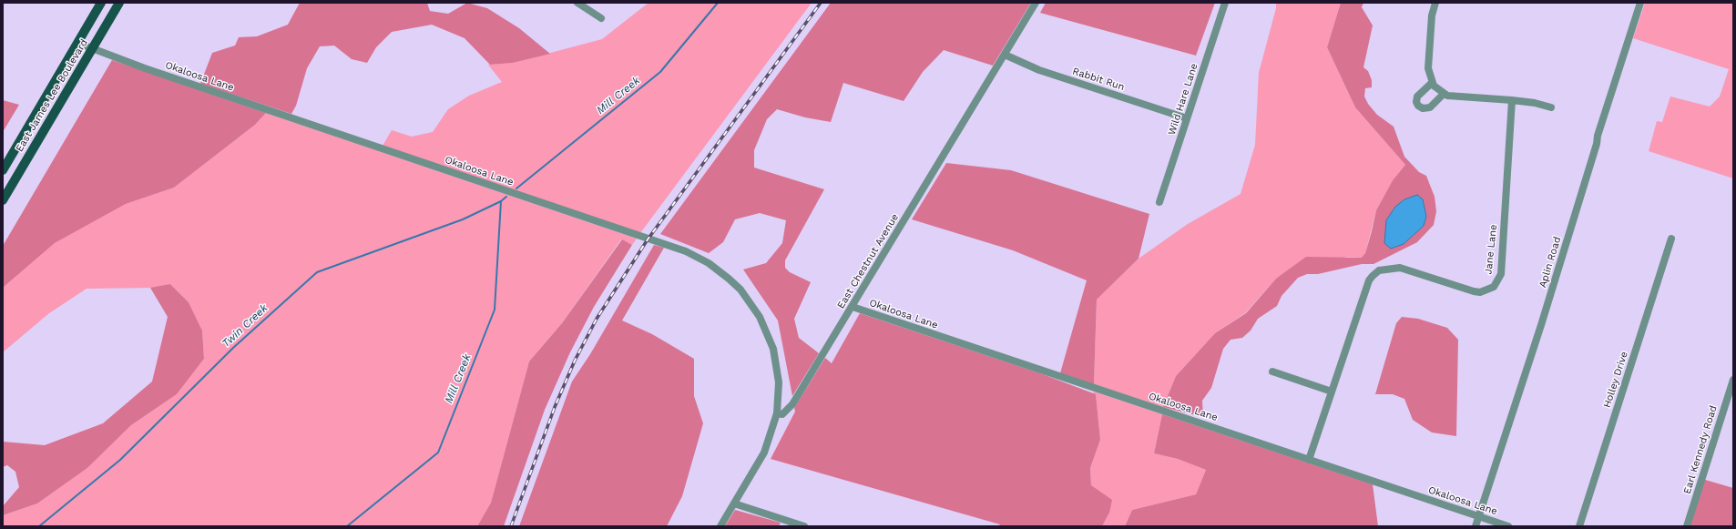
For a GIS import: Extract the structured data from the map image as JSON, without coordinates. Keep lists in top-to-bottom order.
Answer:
{
  "streets": {
    "main road": ["East James Lee Boulevard"],
    "street": [
      "Okaloosa Lane",
      "Rabbit Run",
      "Wild Hare Lane",
      "Jane Lane",
      "East Chestnut Avenue",
      "Aplin Road",
      "Holley Drive",
      "Earl Kennedy Road"
    ]
  },
  "crossings": [
    ["Okaloosa Lane", "East James Lee Boulevard"],
    ["Okaloosa Lane", "Jane Lane"],
    ["Okaloosa Lane", "East Chestnut Avenue"],
    ["Okaloosa Lane", "Aplin Road"],
    ["Rabbit Run", "Wild Hare Lane"],
    ["Rabbit Run", "East Chestnut Avenue"]
  ],
  "water": ["Mill Creek", "Twin Creek"]
}
